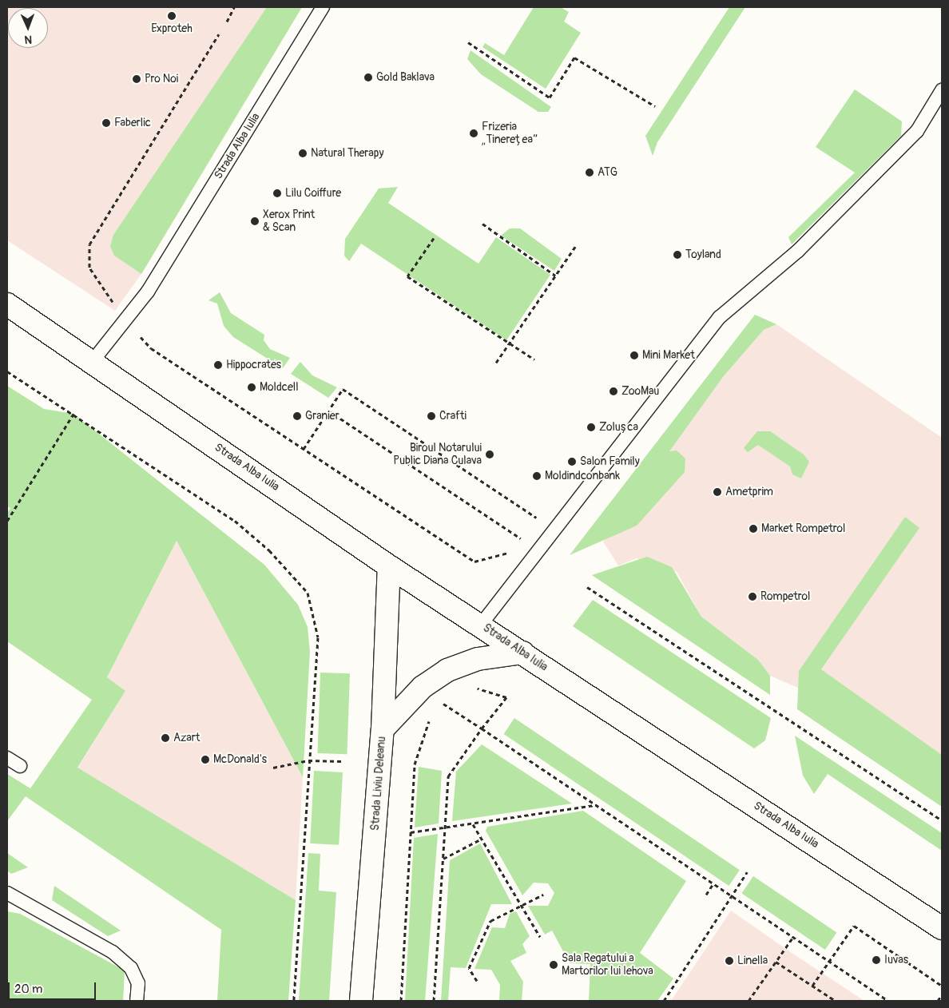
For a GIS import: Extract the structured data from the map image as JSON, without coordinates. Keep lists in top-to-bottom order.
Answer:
{
  "streets": {
    "main road": ["Strada Alba Iulia", "Strada Liviu Deleanu"]
  },
  "crossings": [
    ["Strada Alba Iulia", "Strada Liviu Deleanu"]
  ],
  "places": [
    "Exproteh",
    "Gold Baklava",
    "Pro Noi",
    "Faberlic",
    "Frizeria „Tinerețea”",
    "Natural Therapy",
    "ATG",
    "Lilu Coiffure",
    "Xerox Print & Scan",
    "Toyland",
    "Mini Market",
    "Hippocrates",
    "Moldcell",
    "ZooMau",
    "Granier",
    "Crafti",
    "Zolușca",
    "Biroul Notarului Public Diana Culava",
    "Salon Family",
    "Moldindconbank",
    "Ametprim",
    "Market Rompetrol",
    "Rompetrol",
    "Azart",
    "McDonald's",
    "Iuvas",
    "Linella",
    "Sala Regatului a Martorilor lui Iehova"
  ],
  "scale_bar": "20 m",
  "north": "bottom"
}
